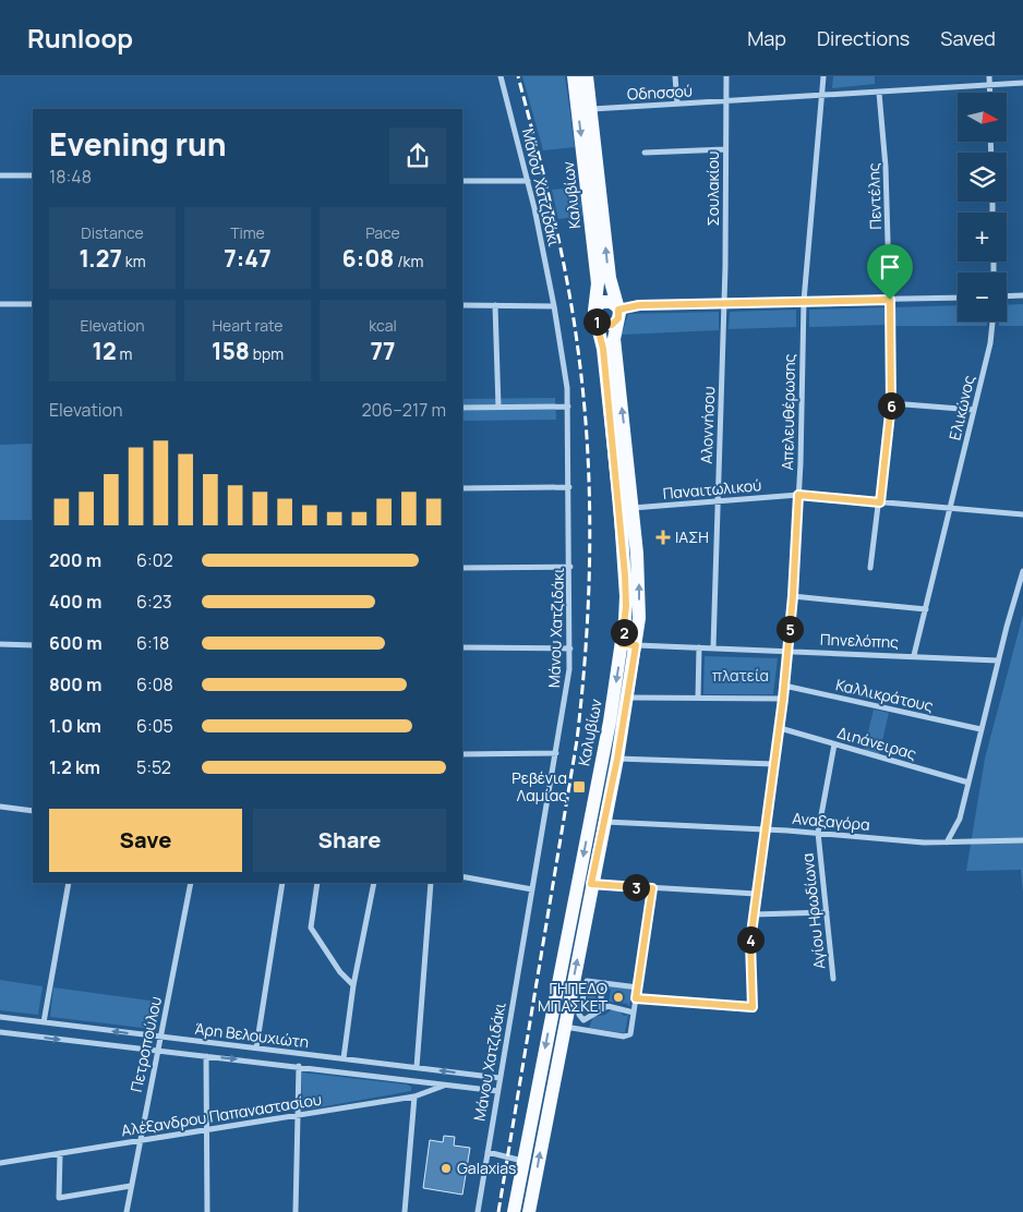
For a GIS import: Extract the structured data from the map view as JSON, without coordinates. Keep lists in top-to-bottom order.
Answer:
{
  "streets": {
    "main road": ["Καλυβίων"],
    "street": [
      "Οδησσού",
      "Μάνου Χατζιδάκι",
      "Σουλακίου",
      "Πεντέλης",
      "Ελικώνος",
      "Απελευθέρωσης",
      "Αλοννήσου",
      "Παναιτωλικού",
      "Πηνελόπης",
      "Καλλικράτους",
      "Διηάνειρας",
      "Αναξαγόρα",
      "Αγίου Ηρωδίωνα",
      "Άρη Βελουχιώτη",
      "Πετροπούλου",
      "Αλέξανδρου Παπαναστασίου"
    ]
  },
  "crossings": [
    ["Οδησσού", "Σουλακίου"],
    ["Οδησσού", "Καλυβίων"],
    ["Οδησσού", "Πεντέλης"],
    ["Οδησσού", "Απελευθέρωσης"],
    ["Μάνου Χατζιδάκι", "Άρη Βελουχιώτη"],
    ["Σουλακίου", "Αλοννήσου"],
    ["Καλυβίων", "Παναιτωλικού"],
    ["Καλυβίων", "Πηνελόπης"],
    ["Καλυβίων", "Αναξαγόρα"],
    ["Πεντέλης", "Παναιτωλικού"],
    ["Ελικώνος", "Παναιτωλικού"],
    ["Ελικώνος", "Πηνελόπης"],
    ["Απελευθέρωσης", "Παναιτωλικού"],
    ["Απελευθέρωσης", "Πηνελόπης"],
    ["Απελευθέρωσης", "Καλλικράτους"],
    ["Απελευθέρωσης", "Διηάνειρας"],
    ["Απελευθέρωσης", "Αναξαγόρα"],
    ["Αλοννήσου", "Παναιτωλικού"],
    ["Αλοννήσου", "Πηνελόπης"],
    ["Διηάνειρας", "Αγίου Ηρωδίωνα"],
    ["Αναξαγόρα", "Αγίου Ηρωδίωνα"],
    ["Άρη Βελουχιώτη", "Πετροπούλου"],
    ["Άρη Βελουχιώτη", "Αλέξανδρου Παπαναστασίου"],
    ["Πετροπούλου", "Αλέξανδρου Παπαναστασίου"]
  ],
  "parks": ["πλατεία"],
  "places": {
    "health": ["ΙΑΣΗ"],
    "transit": ["Ρεβένια Λαμίας"],
    "other": ["ΓΗΠΕΔΟ ΜΠΑΣΚΕΤ", "Galaxias"]
  },
  "north": "right",
  "page": {
    "header": "Runloop",
    "nav": ["Map", "Directions", "Saved"],
    "map_buttons": ["+", "−"],
    "heading": ["Evening run", "18:48"],
    "stats": [
      ["Distance", "1.27 km"],
      ["Time", "7:47"],
      ["Pace", "6:08 /km"],
      ["Elevation", "12 m"],
      ["Heart rate", "158 bpm"],
      ["kcal", "77"]
    ],
    "pins": [
      "1",
      "6",
      "5",
      "2",
      "3",
      "4"
    ],
    "chart": ["Elevation", "206–217 m"],
    "list": [
      {
        "name": "200 m",
        "note": "6:02"
      },
      {
        "name": "400 m",
        "note": "6:23"
      },
      {
        "name": "600 m",
        "note": "6:18"
      },
      {
        "name": "800 m",
        "note": "6:08"
      },
      {
        "name": "1.0 km",
        "note": "6:05"
      },
      {
        "name": "1.2 km",
        "note": "5:52"
      }
    ],
    "buttons": ["Save", "Share"]
  }
}
